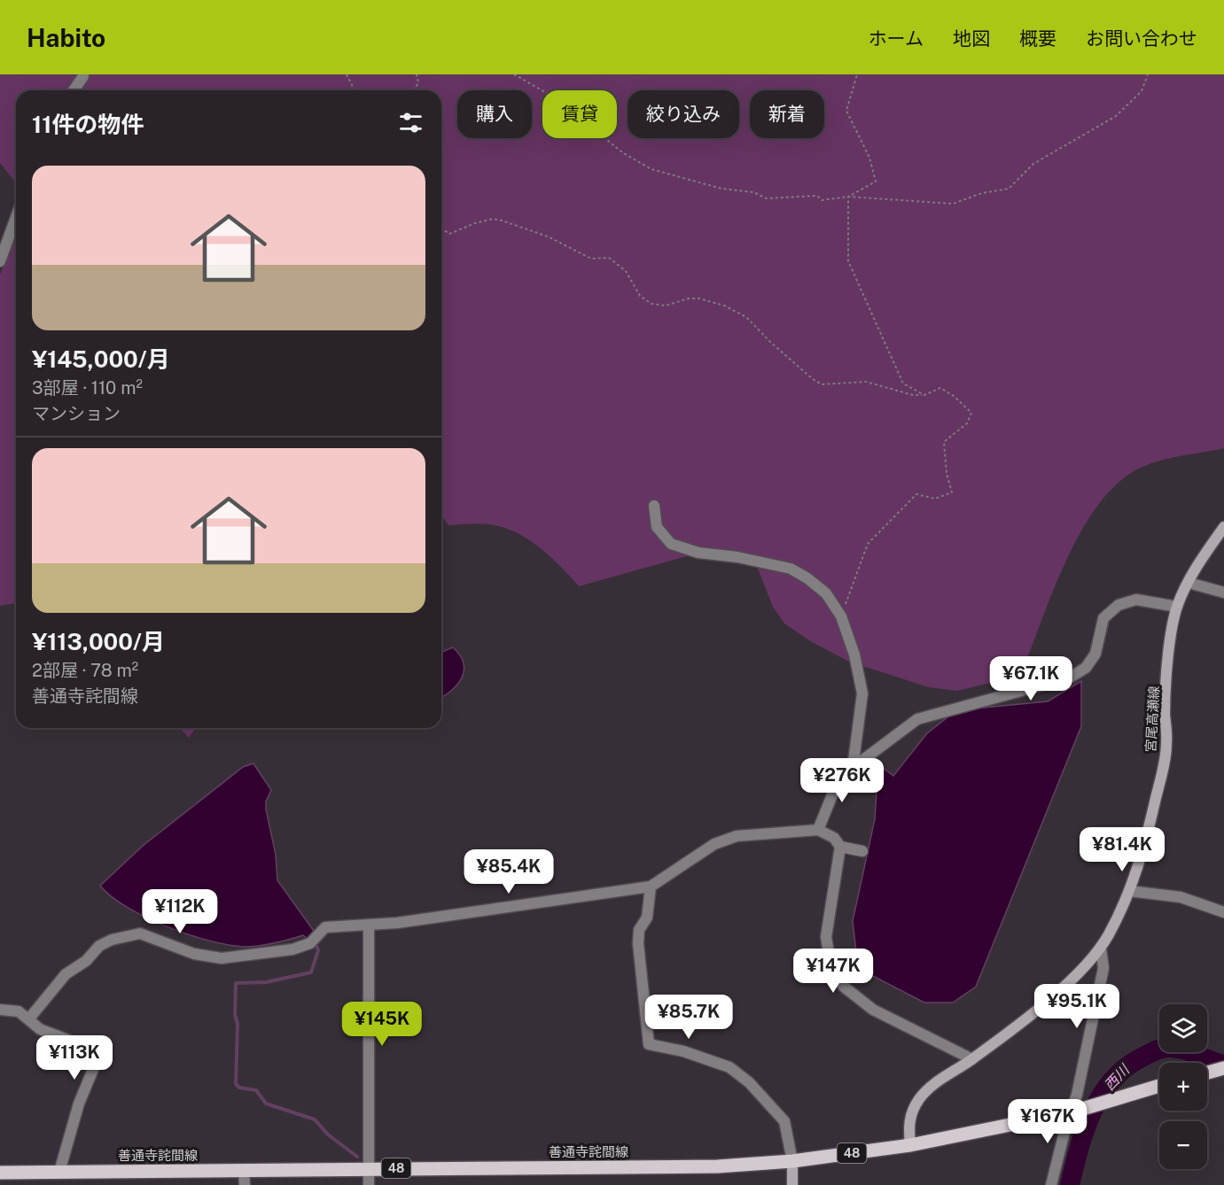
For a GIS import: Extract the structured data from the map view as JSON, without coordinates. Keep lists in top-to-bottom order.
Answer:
{
  "streets": {
    "main road": ["宮尾高瀬線", "善通寺詫間線", "48"]
  },
  "crossings": [
    ["宮尾高瀬線", "善通寺詫間線"]
  ],
  "water": ["西川"],
  "page": {
    "header": "Habito",
    "nav": [
      "ホーム",
      "地図",
      "概要",
      "お問い合わせ"
    ],
    "chip": [
      "購入",
      "賃貸",
      "絞り込み",
      "新着"
    ],
    "heading": "11件の物件",
    "list": [
      {
        "name": "¥145,000/月",
        "note": "3部屋 · 110 m² · マンション"
      },
      {
        "name": "¥113,000/月",
        "note": "2部屋 · 78 m² · 善通寺詫間線"
      }
    ],
    "price": [
      "¥67.1K",
      "¥276K",
      "¥81.4K",
      "¥85.4K",
      "¥112K",
      "¥147K",
      "¥95.1K",
      "¥85.7K",
      "¥145K",
      "¥113K",
      "¥167K"
    ],
    "map_buttons": ["+", "−"]
  }
}
